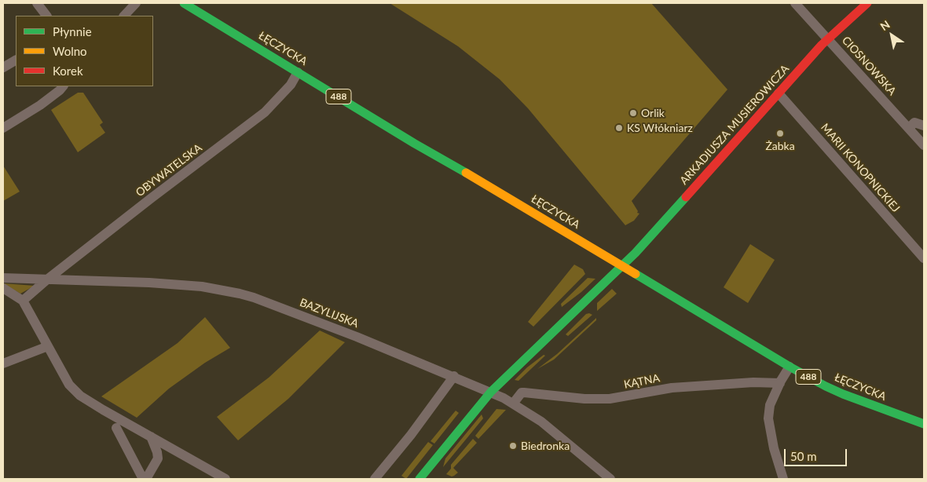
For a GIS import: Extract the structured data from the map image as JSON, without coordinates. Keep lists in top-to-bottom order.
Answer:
{
  "streets": {
    "main road": ["ŁĘCZYCKA", "488", "ARKADIUSZA MUSIEROWICZA"],
    "street": [
      "CIOSNOWSKA",
      "MARII KONOPNICKIEJ",
      "OBYWATELSKA",
      "BAZYLIJSKA",
      "KĄTNA"
    ]
  },
  "crossings": [
    ["ŁĘCZYCKA", "ARKADIUSZA MUSIEROWICZA"],
    ["ŁĘCZYCKA", "OBYWATELSKA"],
    ["CIOSNOWSKA", "ARKADIUSZA MUSIEROWICZA"],
    ["ARKADIUSZA MUSIEROWICZA", "MARII KONOPNICKIEJ"],
    ["ARKADIUSZA MUSIEROWICZA", "BAZYLIJSKA"],
    ["OBYWATELSKA", "BAZYLIJSKA"],
    ["BAZYLIJSKA", "KĄTNA"]
  ],
  "places": [
    "Orlik",
    "KS Włókniarz",
    "Żabka",
    "Biedronka"
  ],
  "legend": ["Płynnie", "Wolno", "Korek"],
  "scale_bar": "50 m",
  "north": "top left"
}
